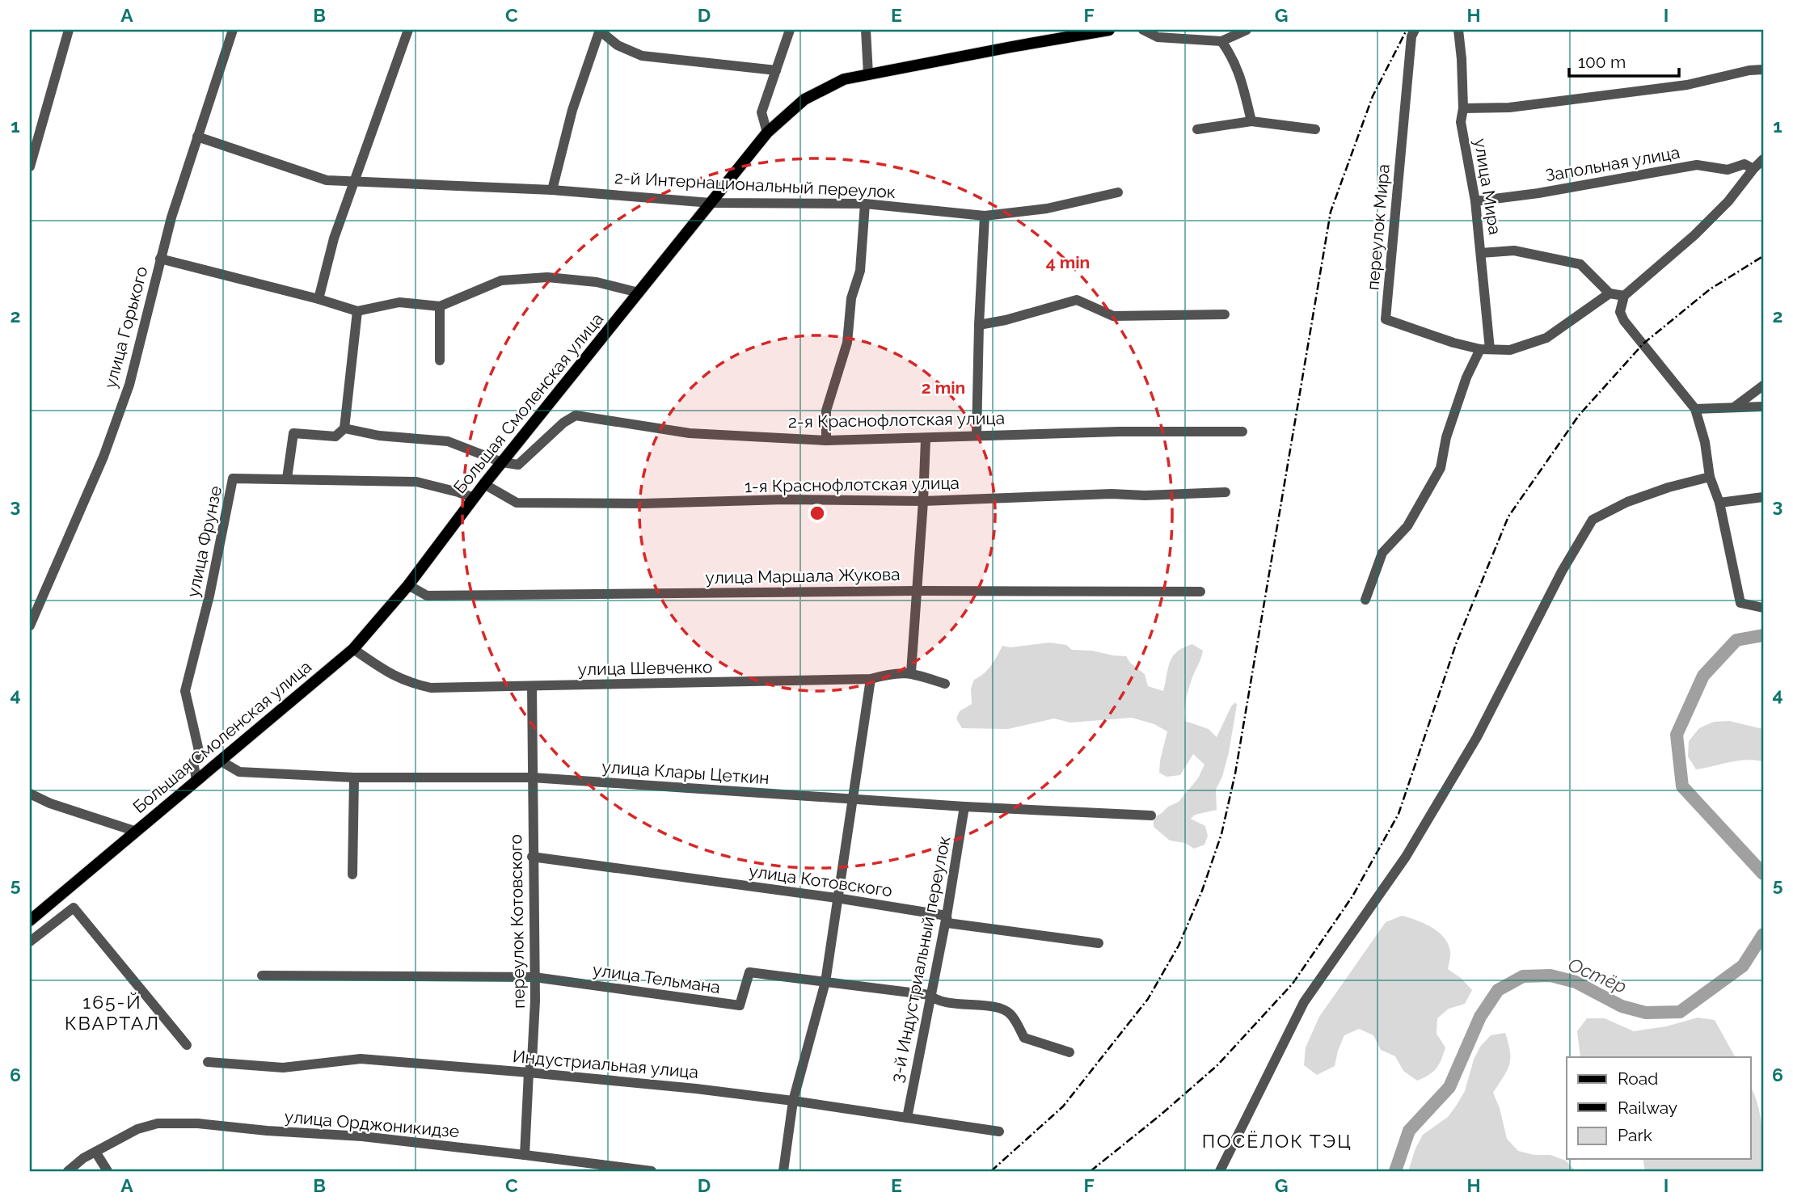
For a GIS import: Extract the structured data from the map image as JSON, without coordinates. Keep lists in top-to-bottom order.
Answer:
{
  "streets": {
    "main road": ["Большая Смоленская улица"],
    "street": [
      "Запольная улица",
      "2-й Интернациональный переулок",
      "улица Мира",
      "переулок Мира",
      "улица Горького",
      "2-я Краснофлотская улица",
      "1-я Краснофлотская улица",
      "улица Фрунзе",
      "улица Маршала Жукова",
      "улица Шевченко",
      "улица Клары Цеткин",
      "улица Котовского",
      "переулок Котовского",
      "3-й Индустриальный переулок",
      "улица Тельмана",
      "Индустриальная улица",
      "улица Орджоникидзе"
    ]
  },
  "crossings": [
    ["Запольная улица", "улица Мира"],
    ["2-й Интернациональный переулок", "улица Горького"],
    ["2-й Интернациональный переулок", "Большая Смоленская улица"],
    ["улица Мира", "переулок Мира"],
    ["Большая Смоленская улица", "2-я Краснофлотская улица"],
    ["Большая Смоленская улица", "1-я Краснофлотская улица"],
    ["Большая Смоленская улица", "улица Фрунзе"],
    ["Большая Смоленская улица", "улица Маршала Жукова"],
    ["Большая Смоленская улица", "улица Шевченко"],
    ["Большая Смоленская улица", "улица Клары Цеткин"],
    ["улица Шевченко", "переулок Котовского"],
    ["улица Клары Цеткин", "переулок Котовского"],
    ["улица Клары Цеткин", "3-й Индустриальный переулок"],
    ["улица Котовского", "переулок Котовского"],
    ["улица Котовского", "3-й Индустриальный переулок"],
    ["переулок Котовского", "улица Тельмана"],
    ["переулок Котовского", "Индустриальная улица"],
    ["переулок Котовского", "улица Орджоникидзе"],
    ["3-й Индустриальный переулок", "улица Тельмана"],
    ["3-й Индустриальный переулок", "Индустриальная улица"]
  ],
  "districts": ["165-Й КВАРТАЛ", "ПОСЁЛОК ТЭЦ"],
  "water": ["Остёр"],
  "legend": ["Road", "Railway", "Park"],
  "scale_bar": "100 m",
  "grid": {
    "columns": [
      "A",
      "B",
      "C",
      "D",
      "E",
      "F",
      "G",
      "H",
      "I"
    ],
    "rows": [
      "1",
      "2",
      "3",
      "4",
      "5",
      "6"
    ]
  },
  "rings": ["4 min", "2 min"]
}
